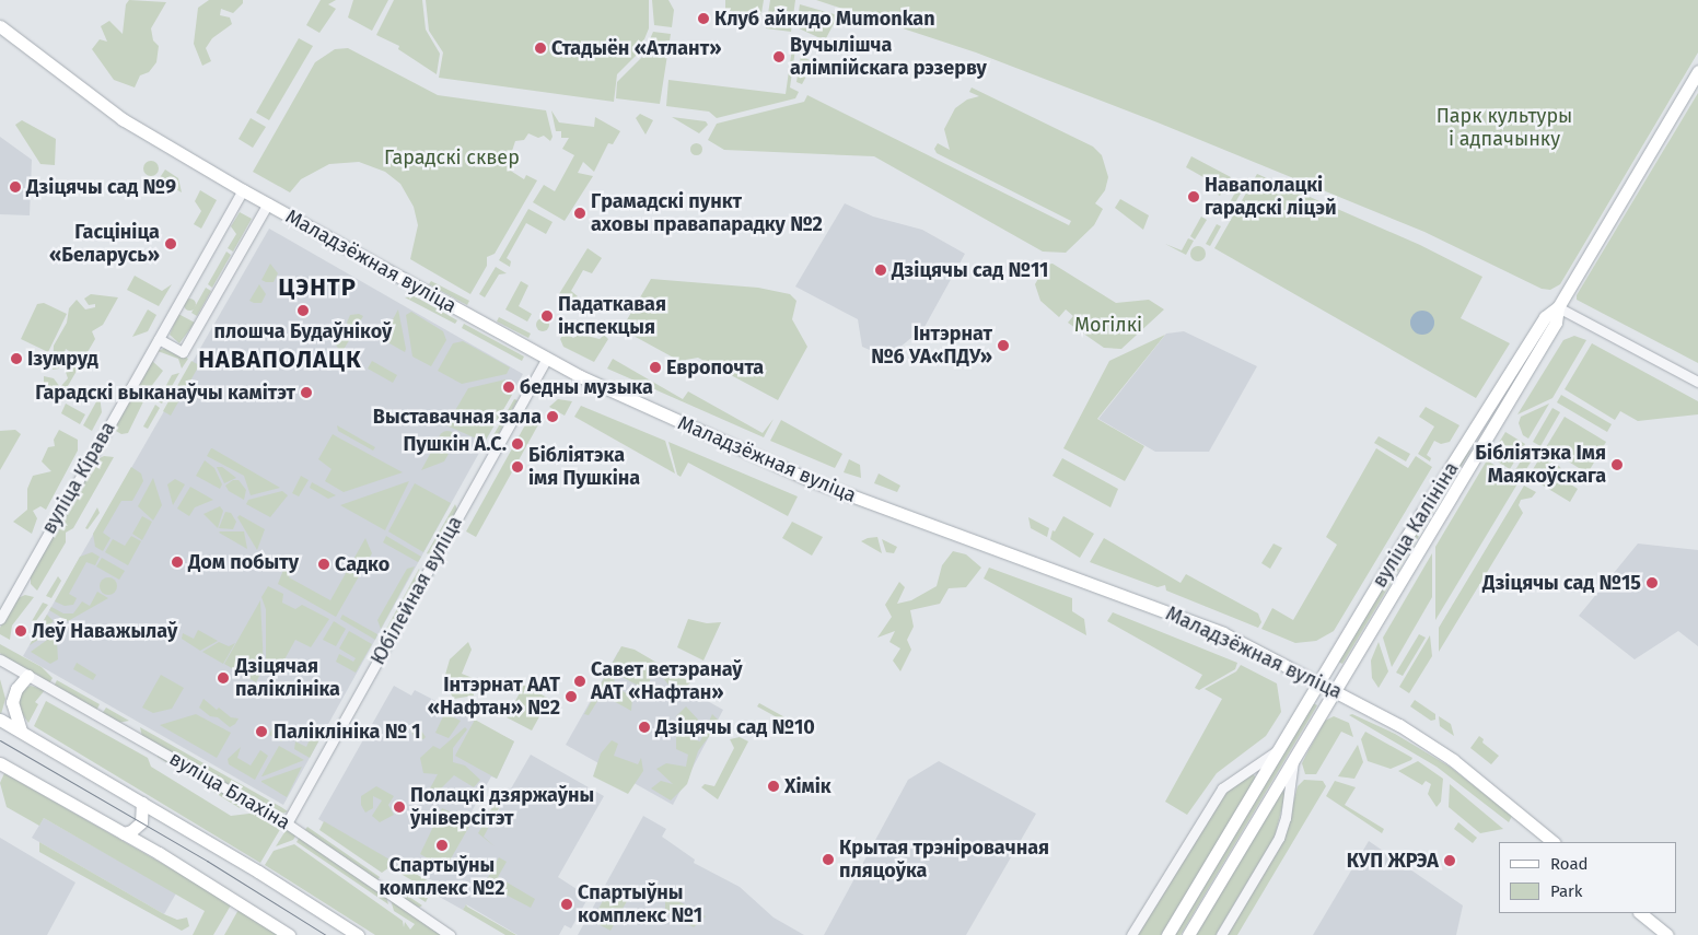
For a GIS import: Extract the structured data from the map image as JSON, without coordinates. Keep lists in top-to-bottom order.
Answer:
{
  "streets": {
    "main road": ["Маладзёжная вуліца", "вуліца Калініна"],
    "street": ["вуліца Кірава", "Юбілейная вуліца", "вуліца Блахіна"]
  },
  "crossings": [
    ["Маладзёжная вуліца", "вуліца Кірава"],
    ["Маладзёжная вуліца", "вуліца Калініна"],
    ["Маладзёжная вуліца", "Юбілейная вуліца"],
    ["Юбілейная вуліца", "вуліца Блахіна"]
  ],
  "districts": ["ЦЭНТР", "НАВАПОЛАЦК"],
  "parks": ["Парк культуры і адпачынку", "Гарадскі сквер", "Могілкі"],
  "places": [
    "Клуб айкидо Mumonkan",
    "Стадыён «Атлант»",
    "Вучылішча алімпійскага рэзерву",
    "Дзіцячы сад №9",
    "Наваполацкі гарадскі ліцэй",
    "Грамадскі пункт аховы правапарадку №2",
    "Гасцініца «Беларусь»",
    "Дзіцячы сад №11",
    "плошча Будаўнікоў",
    "Падаткавая інспекцыя",
    "Інтэрнат №6 УА«ПДУ»",
    "Ізумруд",
    "Европочта",
    "бедны музыка",
    "Гарадскі выканаўчы камітэт",
    "Выставачная зала",
    "Пушкін А.С.",
    "Бібліятэка Імя Маякоўскага",
    "Бібліятэка імя Пушкіна",
    "Дом побыту",
    "Садко",
    "Дзіцячы сад №15",
    "Леў Наважылаў",
    "Дзіцячая паліклініка",
    "Савет ветэранаў ААТ «Нафтан»",
    "Інтэрнат ААТ «Нафтан» №2",
    "Дзіцячы сад №10",
    "Паліклініка № 1",
    "Хімік",
    "Полацкі дзяржаўны ўніверсітэт",
    "Спартыўны комплекс №2",
    "Крытая трэніровачная пляцоўка",
    "КУП ЖРЭА",
    "Спартыўны комплекс №1"
  ],
  "legend": ["Road", "Park"]
}
